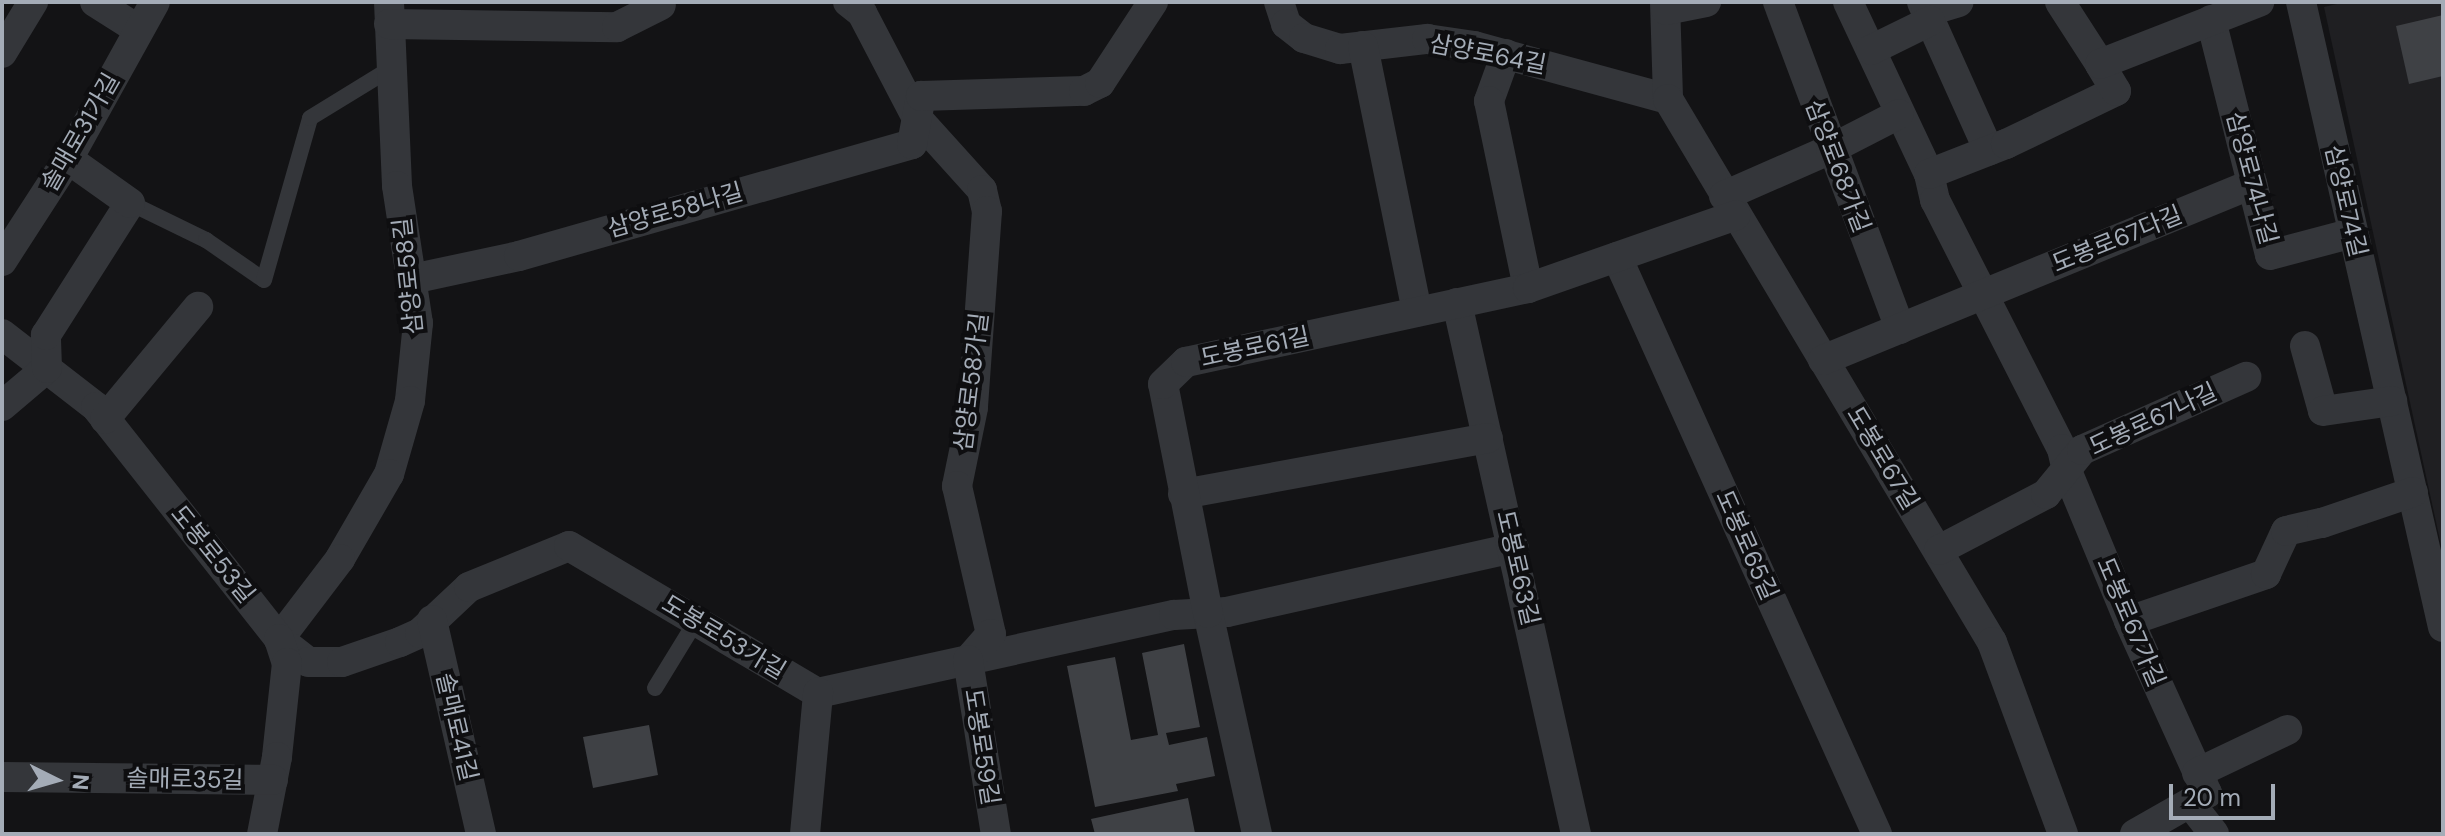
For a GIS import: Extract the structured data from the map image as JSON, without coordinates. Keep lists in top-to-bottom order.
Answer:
{
  "streets": {
    "street": [
      "삼양로64길",
      "솔매로31가길",
      "삼양로68가길",
      "삼양로74나길",
      "삼양로74길",
      "삼양로58나길",
      "도봉로67다길",
      "삼양로58길",
      "도봉로61길",
      "삼양로58가길",
      "도봉로67나길",
      "도봉로67길",
      "도봉로65길",
      "도봉로53길",
      "도봉로63길",
      "도봉로67가길",
      "도봉로53가길",
      "솔매로41길",
      "도봉로59길",
      "솔매로35길"
    ]
  },
  "crossings": [
    ["삼양로64길", "도봉로67길"],
    ["삼양로68가길", "도봉로67다길"],
    ["삼양로68가길", "도봉로61길"],
    ["삼양로74나길", "삼양로74길"],
    ["삼양로74나길", "도봉로67다길"],
    ["삼양로58나길", "삼양로58길"],
    ["삼양로58나길", "삼양로58가길"],
    ["도봉로67다길", "도봉로67나길"],
    ["도봉로67다길", "도봉로67길"],
    ["삼양로58길", "도봉로53길"],
    ["삼양로58길", "도봉로53가길"],
    ["도봉로61길", "도봉로67길"],
    ["도봉로61길", "도봉로65길"],
    ["도봉로61길", "도봉로63길"],
    ["삼양로58가길", "도봉로59길"],
    ["도봉로67나길", "도봉로67길"],
    ["도봉로67나길", "도봉로67가길"],
    ["도봉로53길", "도봉로53가길"],
    ["도봉로53길", "솔매로35길"],
    ["도봉로53가길", "솔매로41길"]
  ],
  "scale_bar": "20 m",
  "north": "right"
}
